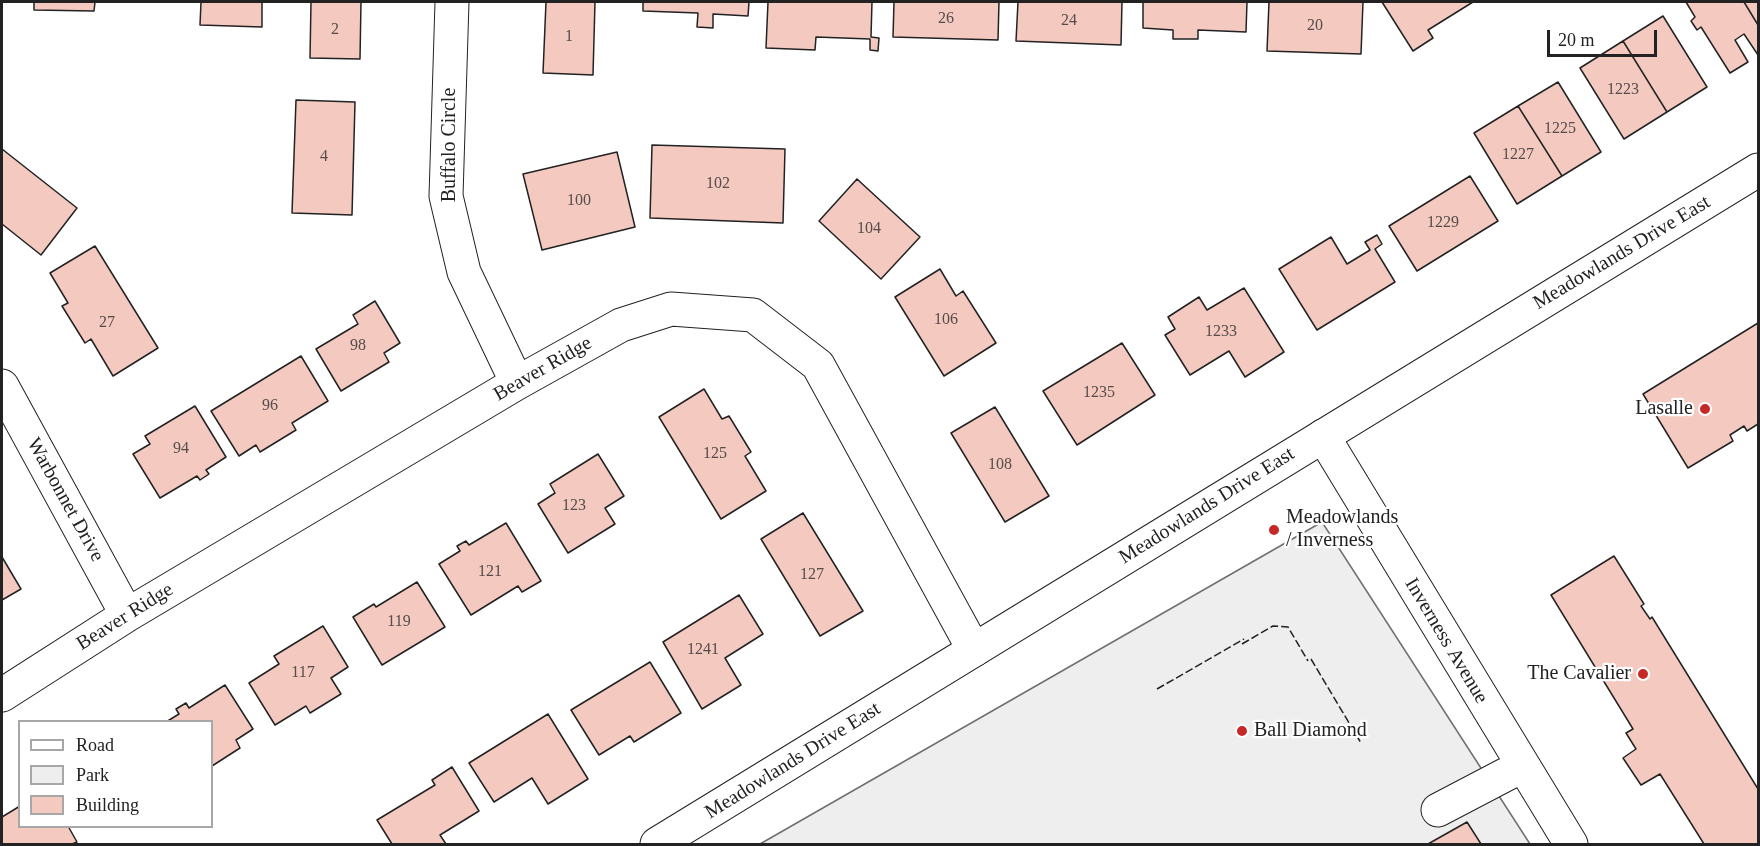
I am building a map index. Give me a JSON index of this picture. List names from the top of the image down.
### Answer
{
  "streets": {
    "street": [
      "Buffalo Circle",
      "Meadowlands Drive East",
      "Beaver Ridge",
      "Warbonnet Drive",
      "Inverness Avenue"
    ]
  },
  "crossings": [
    ["Buffalo Circle", "Beaver Ridge"],
    ["Meadowlands Drive East", "Beaver Ridge"],
    ["Meadowlands Drive East", "Inverness Avenue"],
    ["Beaver Ridge", "Warbonnet Drive"]
  ],
  "places": [
    "Lasalle",
    "Meadowlands / Inverness",
    "The Cavalier",
    "Ball Diamond"
  ],
  "house_numbers": [
    "26",
    "24",
    "20",
    "2",
    "1",
    "1223",
    "1225",
    "1227",
    "4",
    "102",
    "100",
    "1229",
    "104",
    "106",
    "27",
    "1233",
    "98",
    "1235",
    "96",
    "94",
    "125",
    "108",
    "123",
    "121",
    "127",
    "119",
    "1241",
    "117"
  ],
  "legend": ["Road", "Park", "Building"],
  "scale_bar": "20 m"
}
